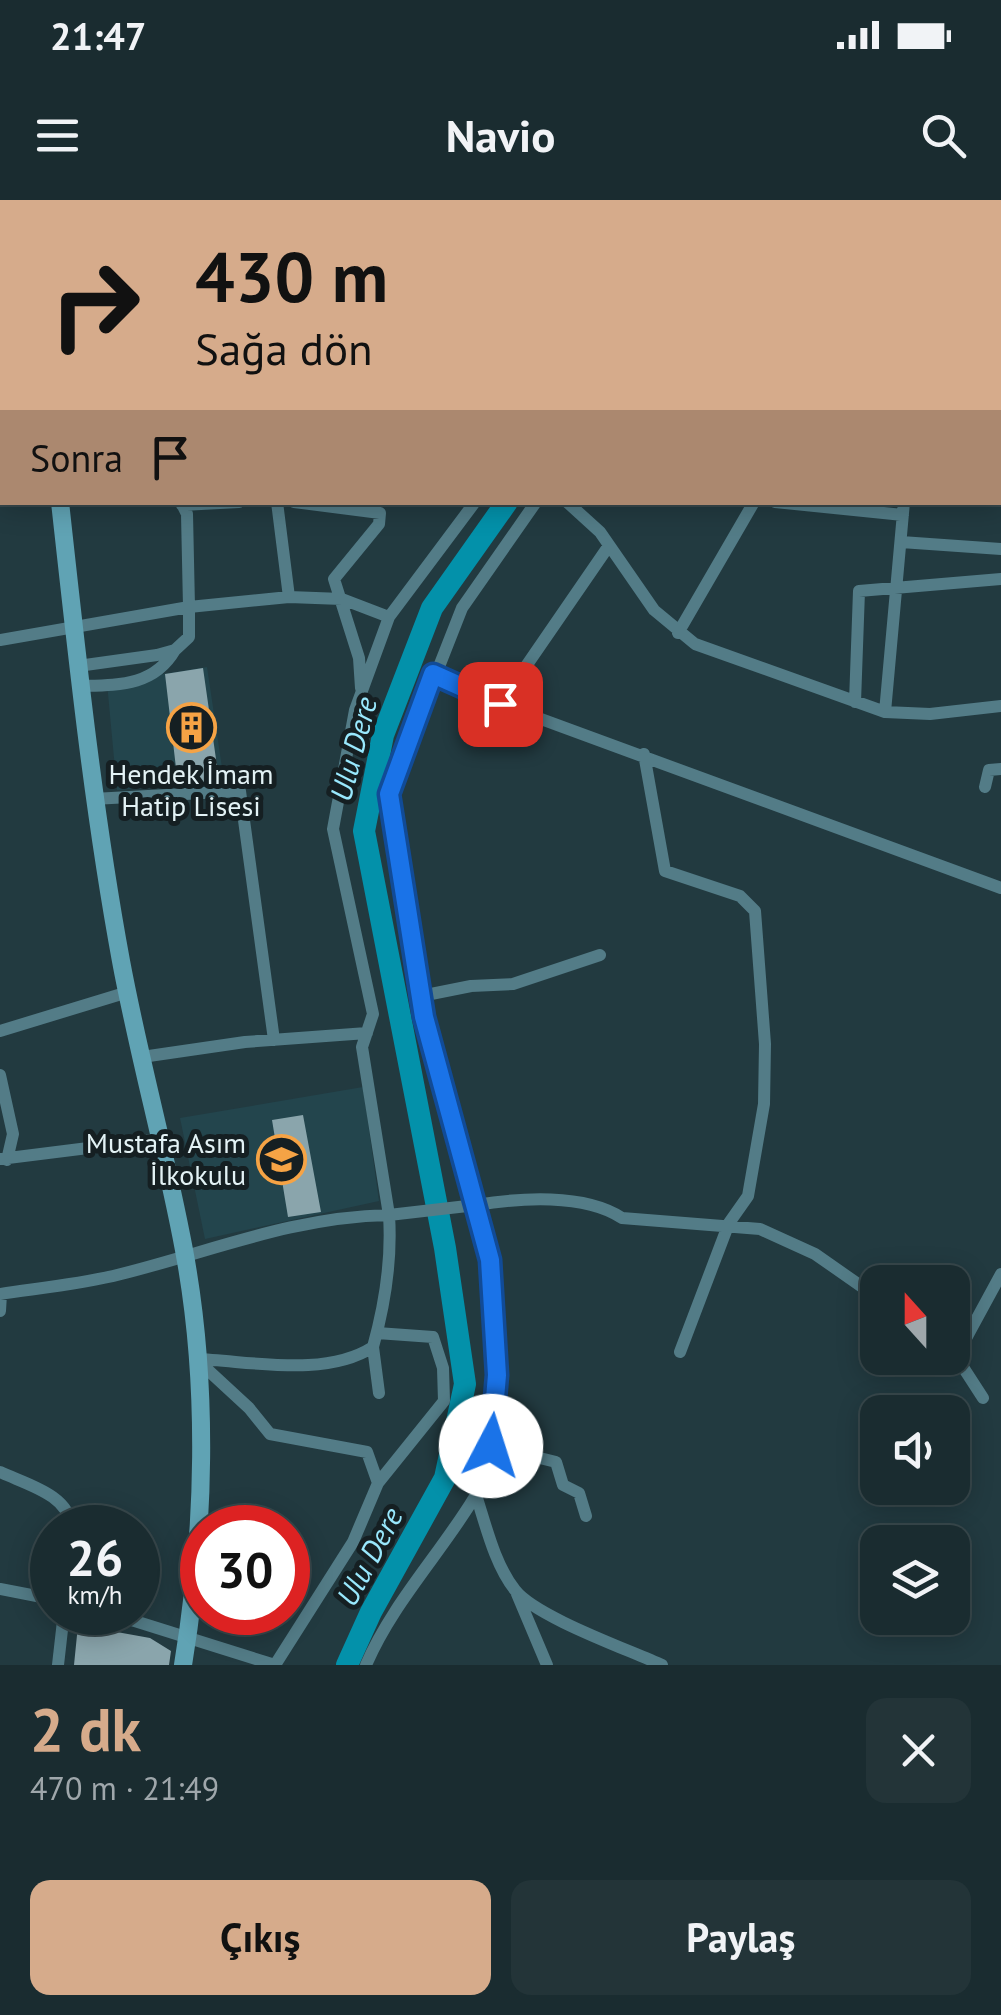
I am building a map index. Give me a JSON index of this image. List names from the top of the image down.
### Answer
{
  "water": ["Ulu Dere"],
  "places": {
    "building": ["Hendek İmam Hatip Lisesi"],
    "school or university": ["Mustafa Asım İlkokulu"]
  },
  "north": "top",
  "page": {
    "status": "21:47",
    "header": "Navio",
    "turn": ["430 m", "Sağa dön"],
    "then": "Sonra",
    "speed": "26 km/h",
    "limit": "30",
    "heading": ["2 dk", "470 m · 21:49"],
    "buttons": ["Çıkış", "Paylaş"]
  }
}
